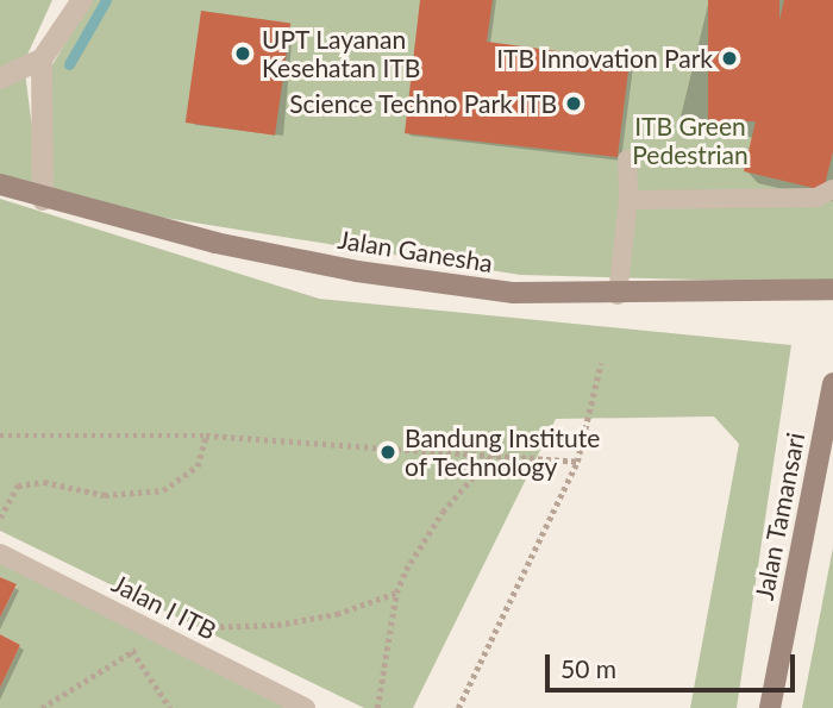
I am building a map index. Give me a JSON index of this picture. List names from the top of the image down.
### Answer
{
  "streets": {
    "street": ["Jalan Ganesha", "Jalan Tamansari"],
    "lane": ["Jalan I ITB"]
  },
  "parks": ["ITB Green Pedestrian"],
  "places": [
    "UPT Layanan Kesehatan ITB",
    "ITB Innovation Park",
    "Science Techno Park ITB",
    "Bandung Institute of Technology"
  ],
  "scale_bar": "50 m"
}
